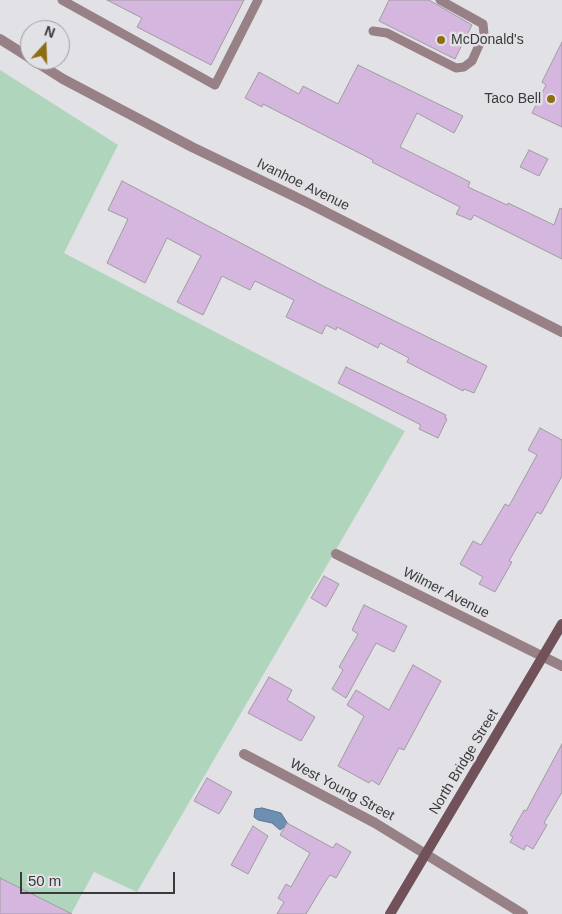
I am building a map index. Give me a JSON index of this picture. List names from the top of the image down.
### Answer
{
  "streets": {
    "street": [
      "Ivanhoe Avenue",
      "Wilmer Avenue",
      "North Bridge Street",
      "West Young Street"
    ]
  },
  "crossings": [
    ["Wilmer Avenue", "North Bridge Street"],
    ["North Bridge Street", "West Young Street"]
  ],
  "places": ["McDonald's", "Taco Bell"],
  "scale_bar": "50 m",
  "north": "top"
}
